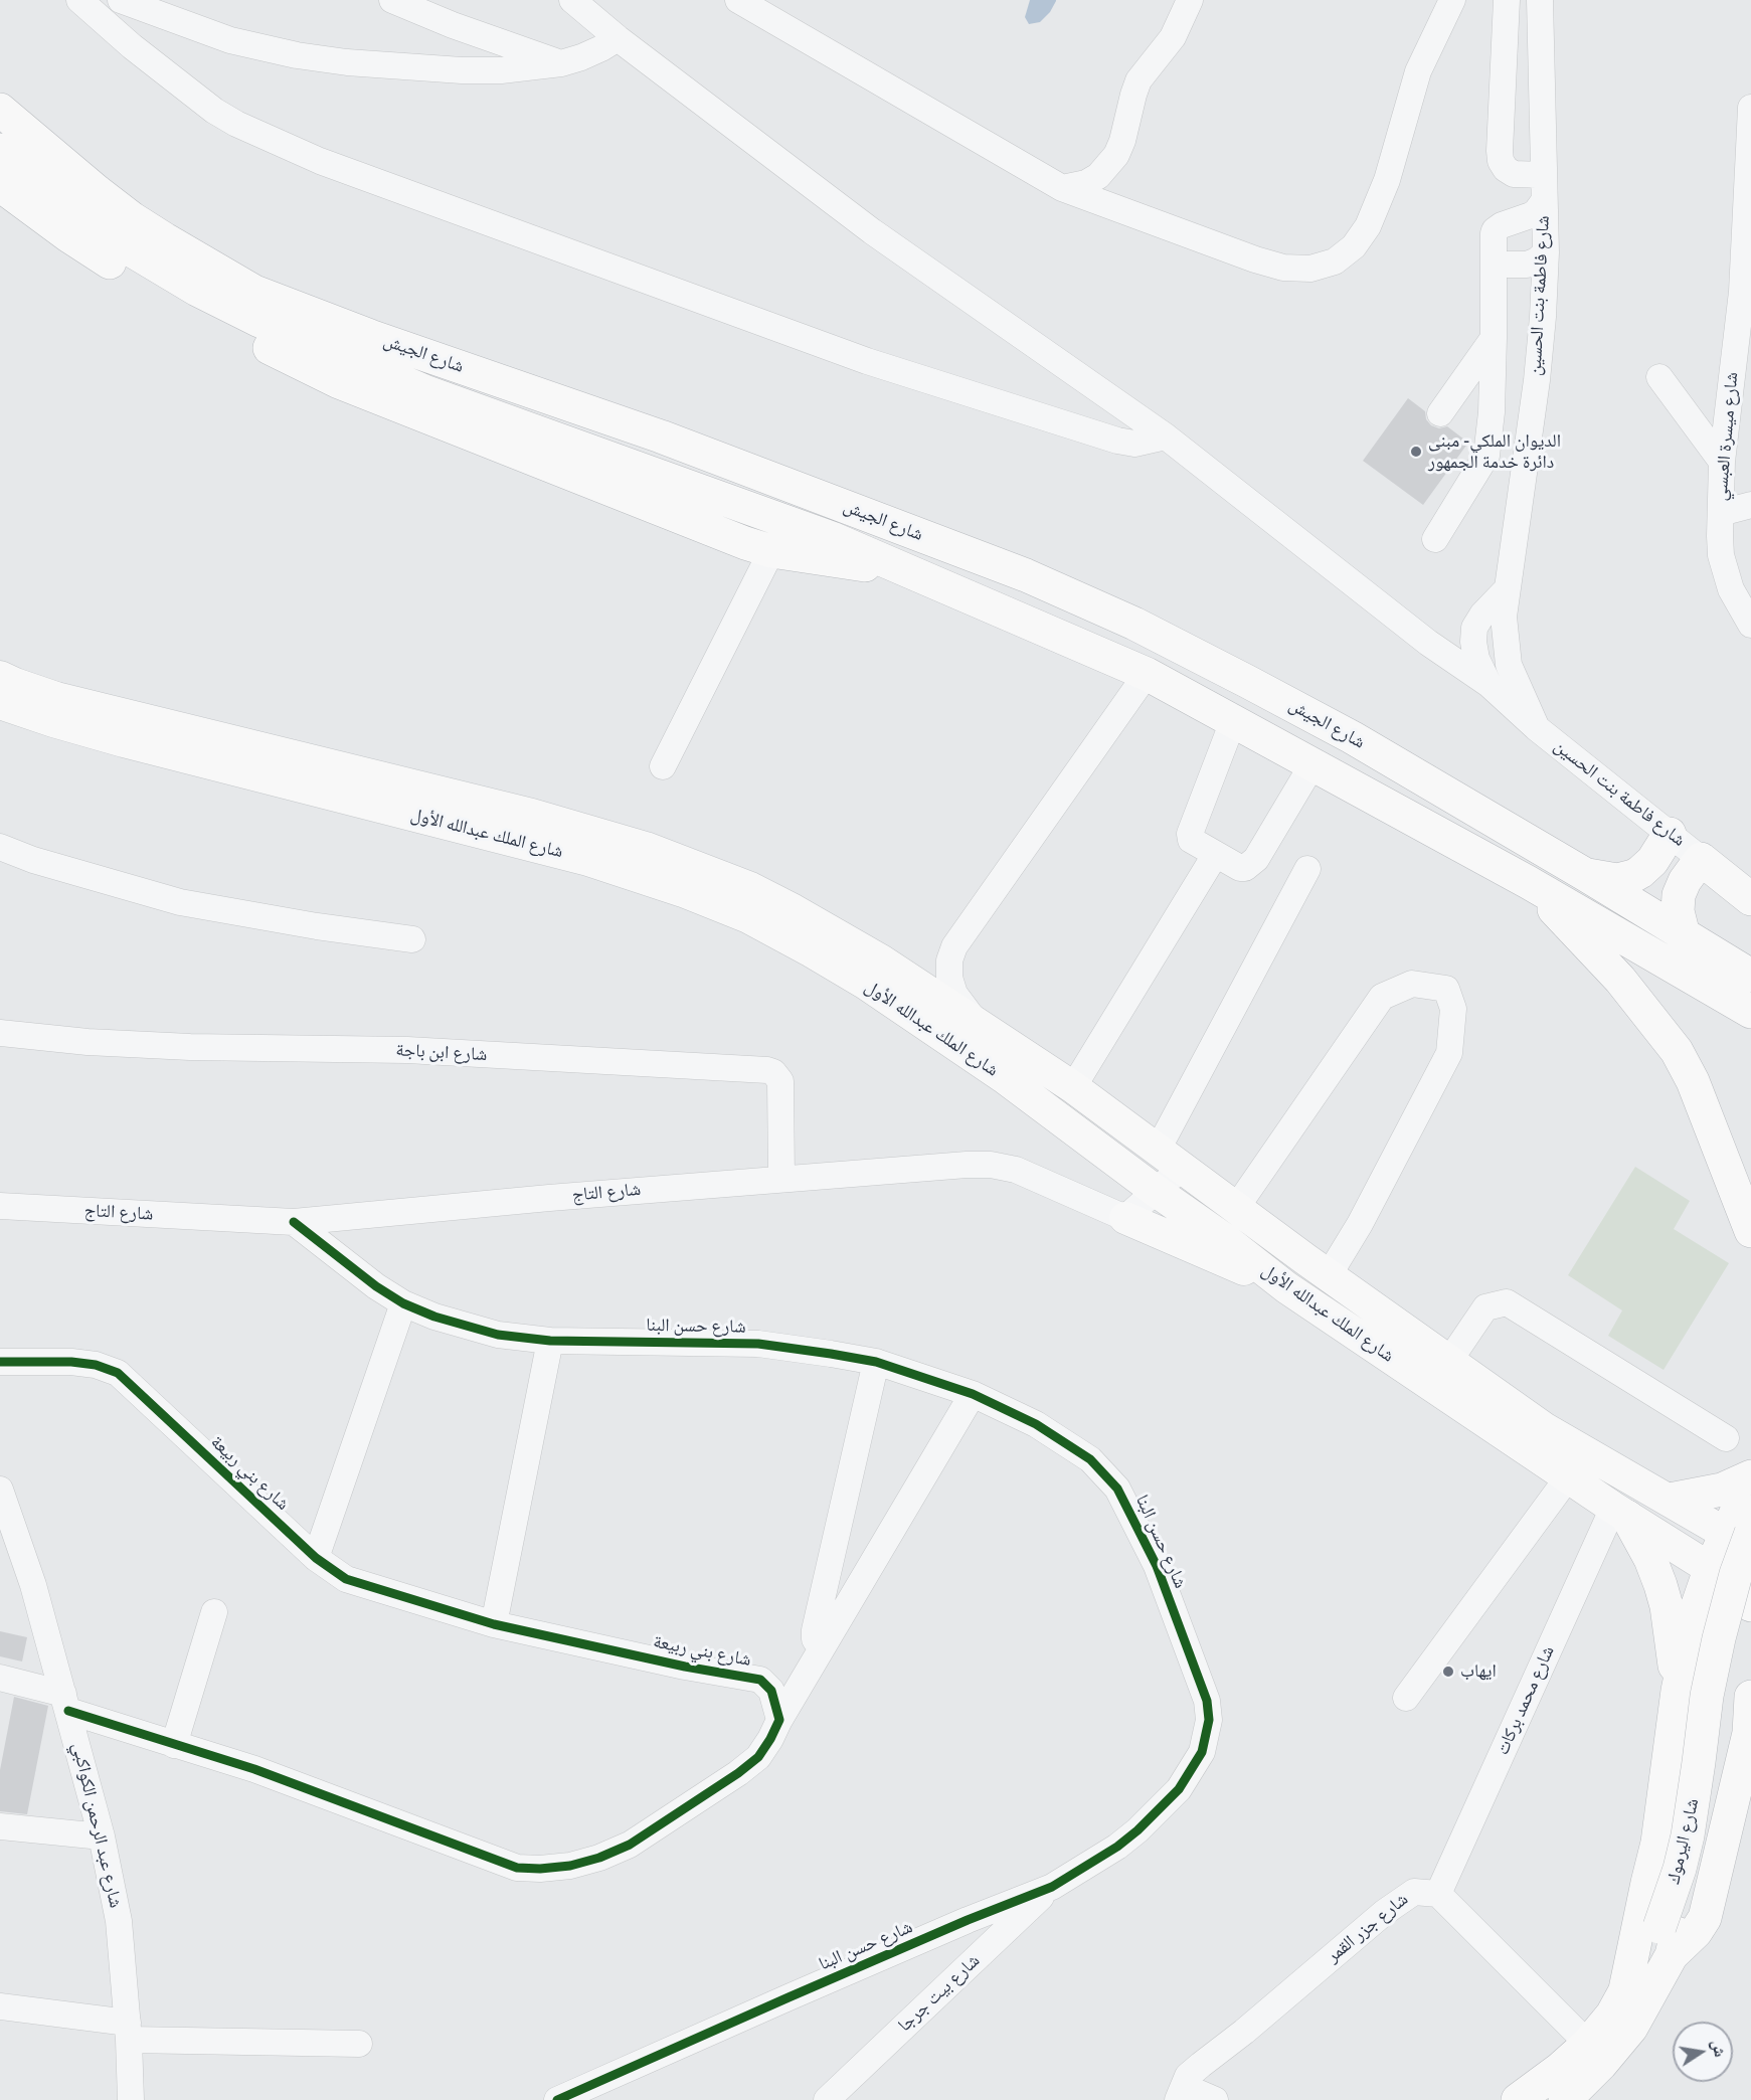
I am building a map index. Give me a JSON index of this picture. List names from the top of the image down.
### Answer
{
  "streets": {
    "highway": ["شارع الجيش", "شارع اليرموك"],
    "main road": ["شارع الملك عبدالله الأول"],
    "street": [
      "شارع فاطمة بنت الحسين",
      "شارع ميسرة العبسي",
      "شارع ابن باجة",
      "شارع التاج",
      "شارع حسن البنا",
      "شارع بني ربيعة",
      "شارع محمد بركات",
      "شارع عبد الرحمن الكواكبي",
      "شارع جزر القمر",
      "شارع بيت جرجا"
    ]
  },
  "crossings": [
    ["شارع الملك عبدالله الأول", "شارع محمد بركات"],
    ["شارع الملك عبدالله الأول", "شارع اليرموك"],
    ["شارع ابن باجة", "شارع التاج"],
    ["شارع التاج", "شارع حسن البنا"],
    ["شارع حسن البنا", "شارع بيت جرجا"],
    ["شارع محمد بركات", "شارع جزر القمر"]
  ],
  "places": ["الديوان الملكي- مبنى دائرة خدمة الجمهور", "ايهاب"],
  "north": "right"
}
